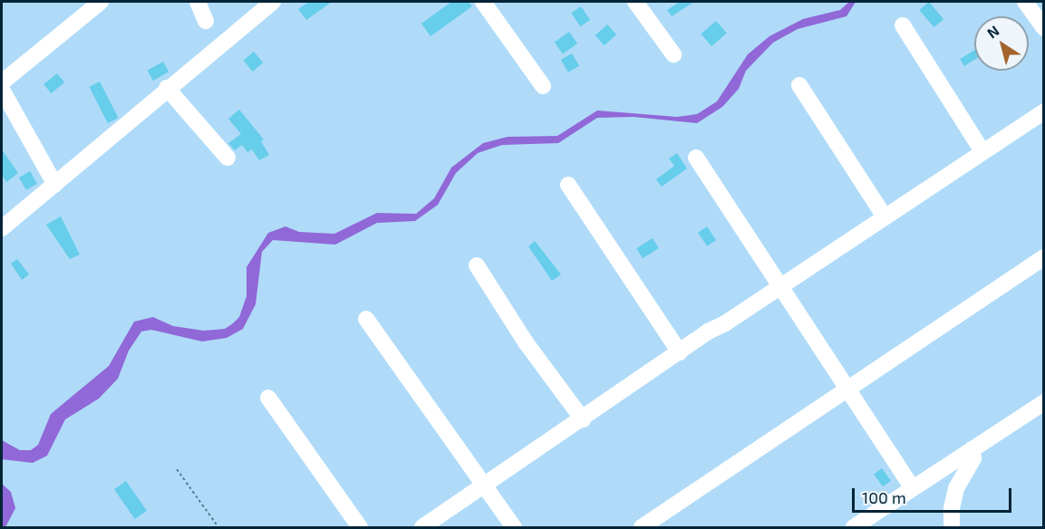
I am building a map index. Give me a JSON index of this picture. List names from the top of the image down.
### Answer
{
  "scale_bar": "100 m",
  "north": "top left"
}
